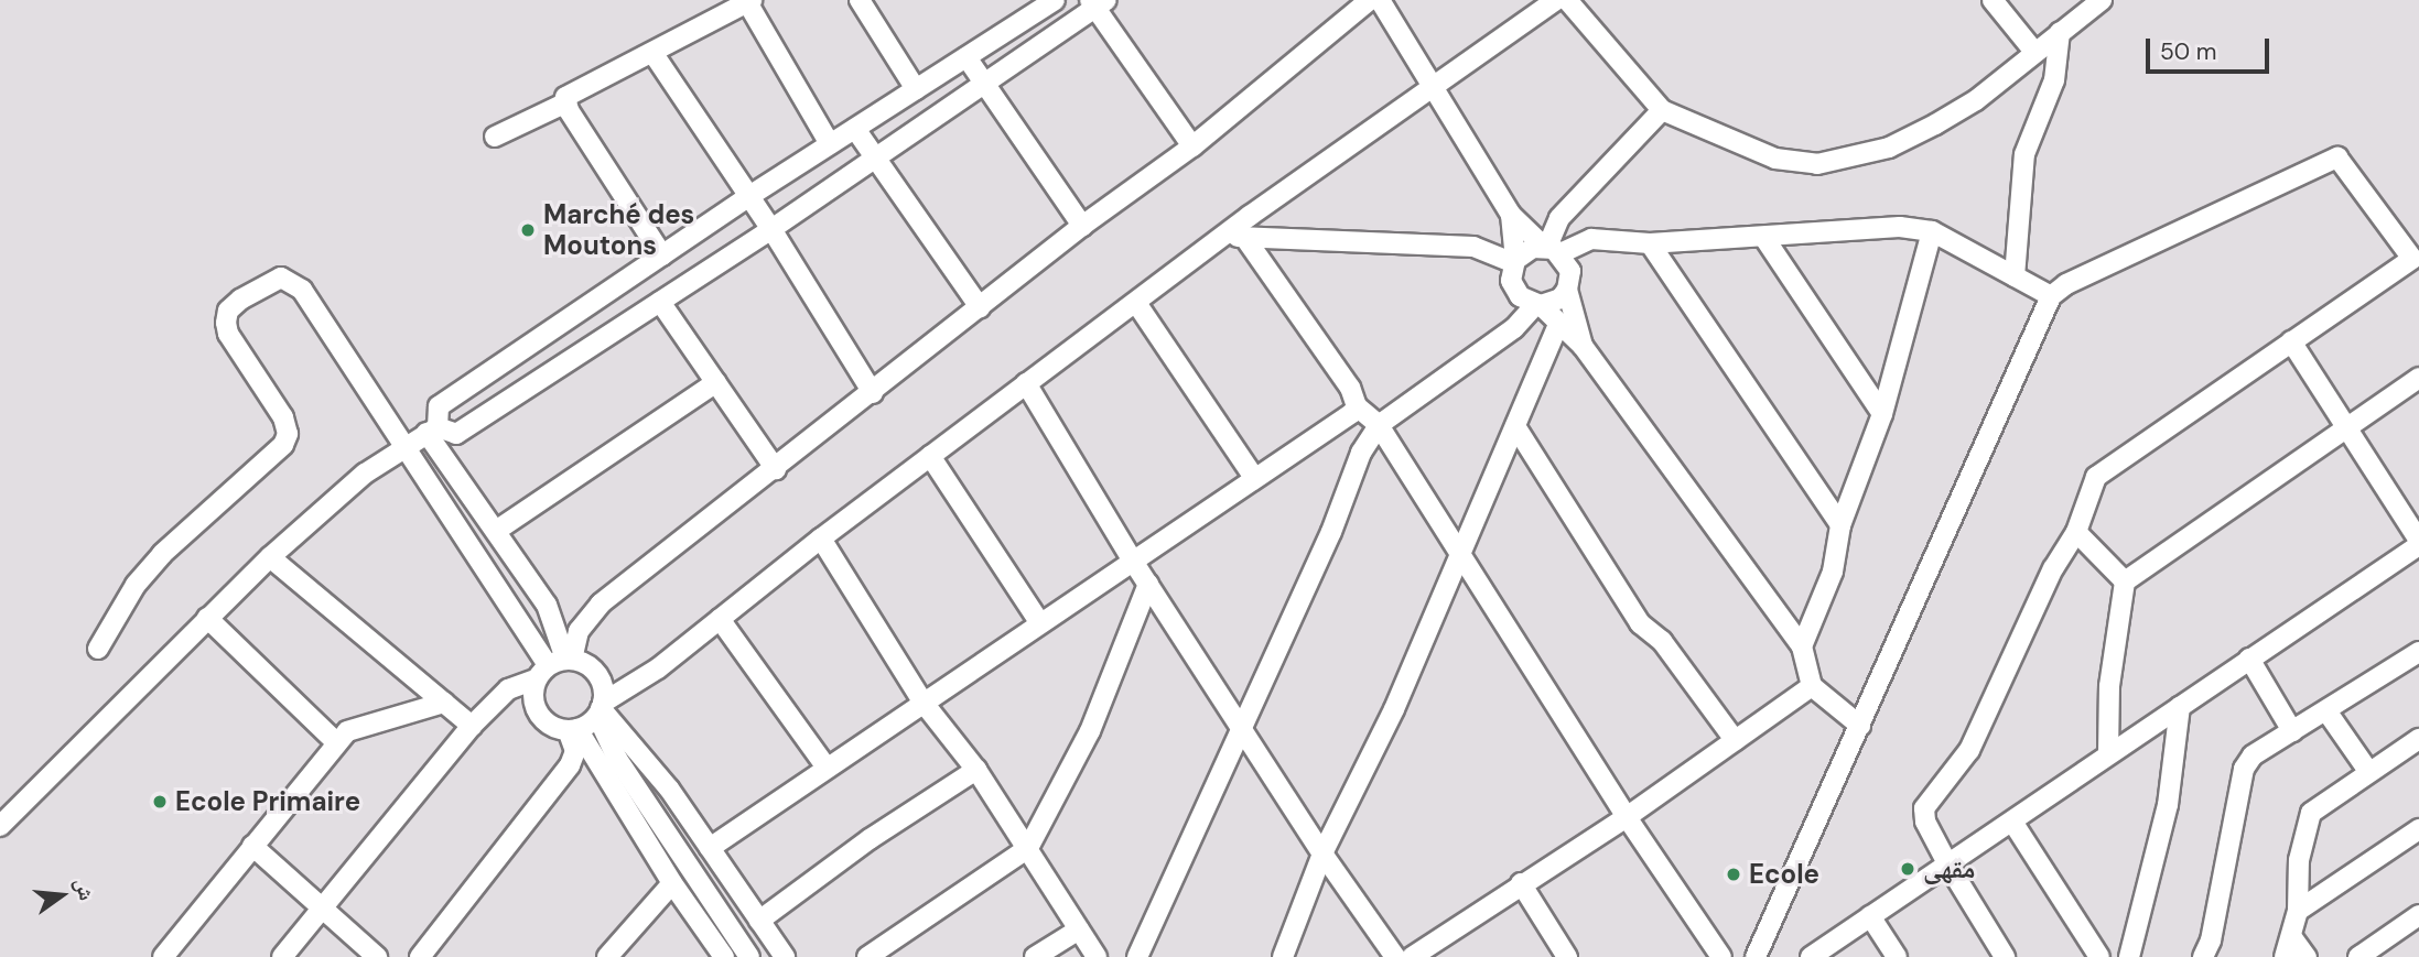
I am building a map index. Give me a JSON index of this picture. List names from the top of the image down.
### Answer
{
  "places": [
    "Marché des Moutons",
    "Ecole Primaire",
    "مقهى",
    "Ecole"
  ],
  "scale_bar": "50 m",
  "north": "right"
}
